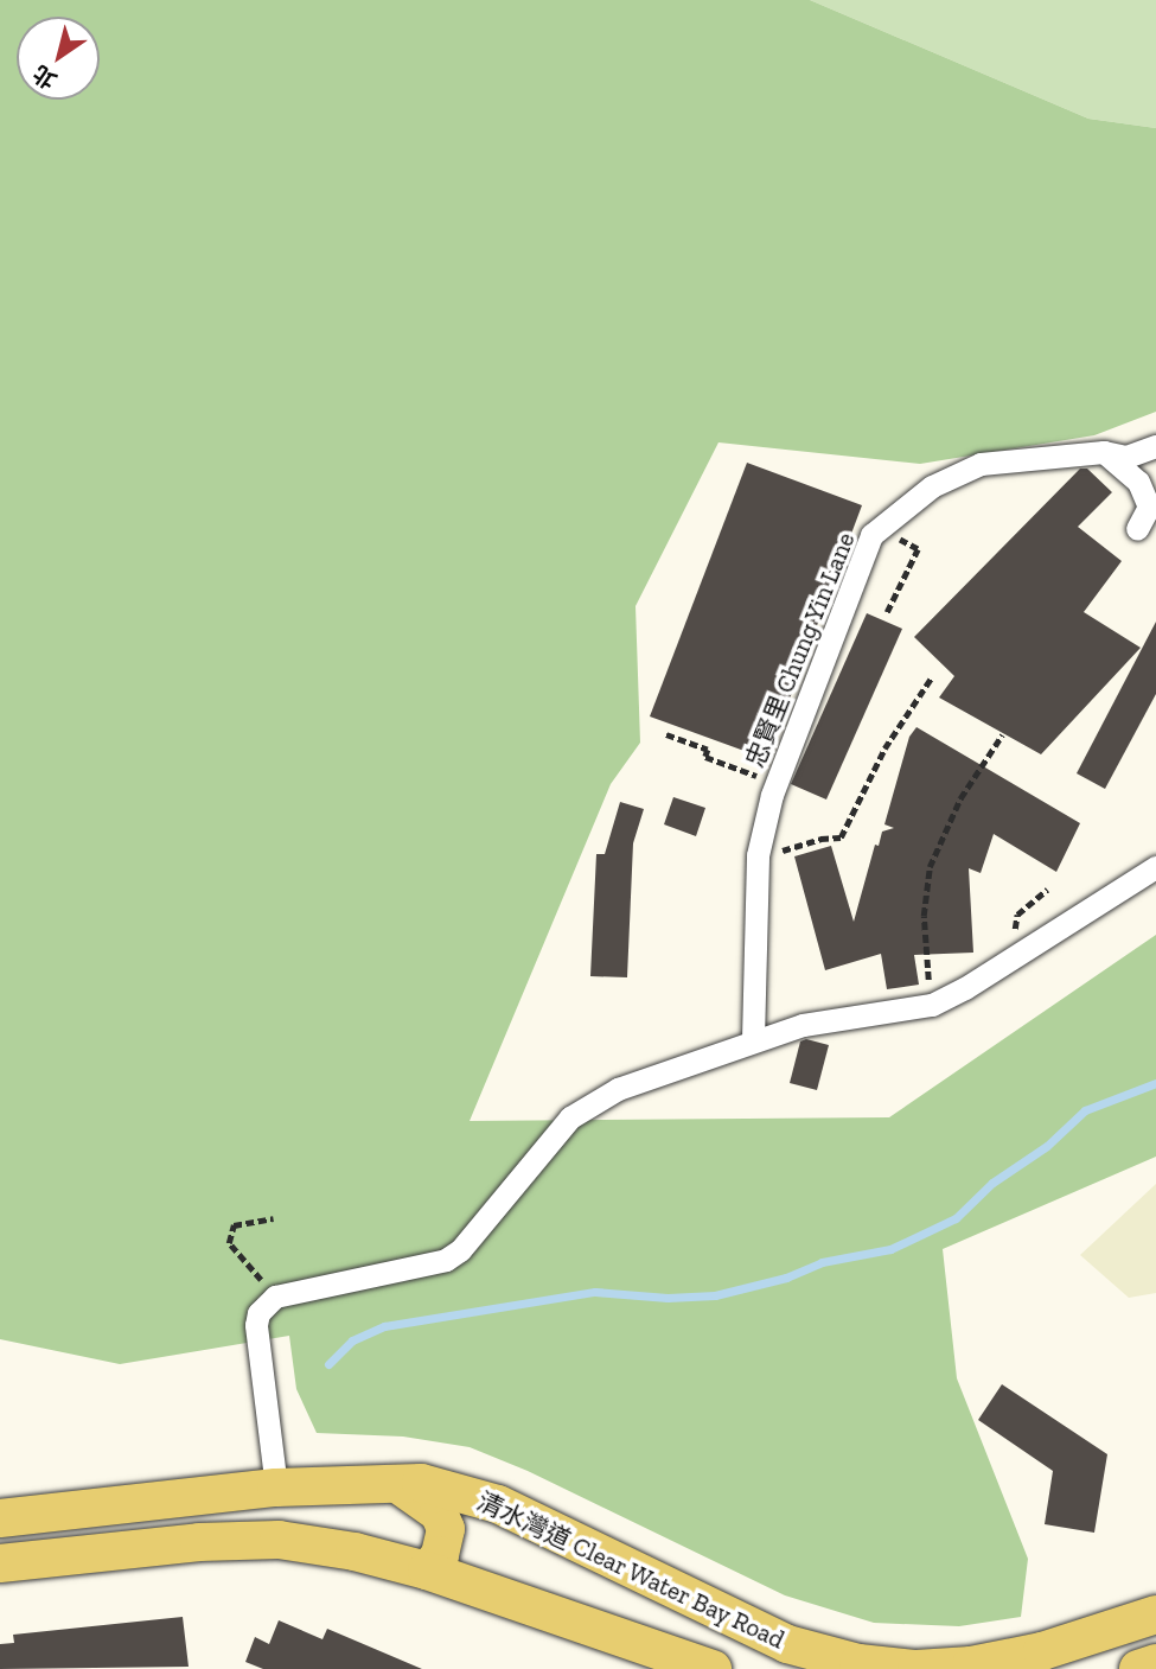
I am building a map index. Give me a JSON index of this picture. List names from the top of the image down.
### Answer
{
  "streets": {
    "main road": ["清水灣道 Clear Water Bay Road"],
    "street": ["忠賢里 Chung Yin Lane"]
  },
  "north": "bottom left"
}
